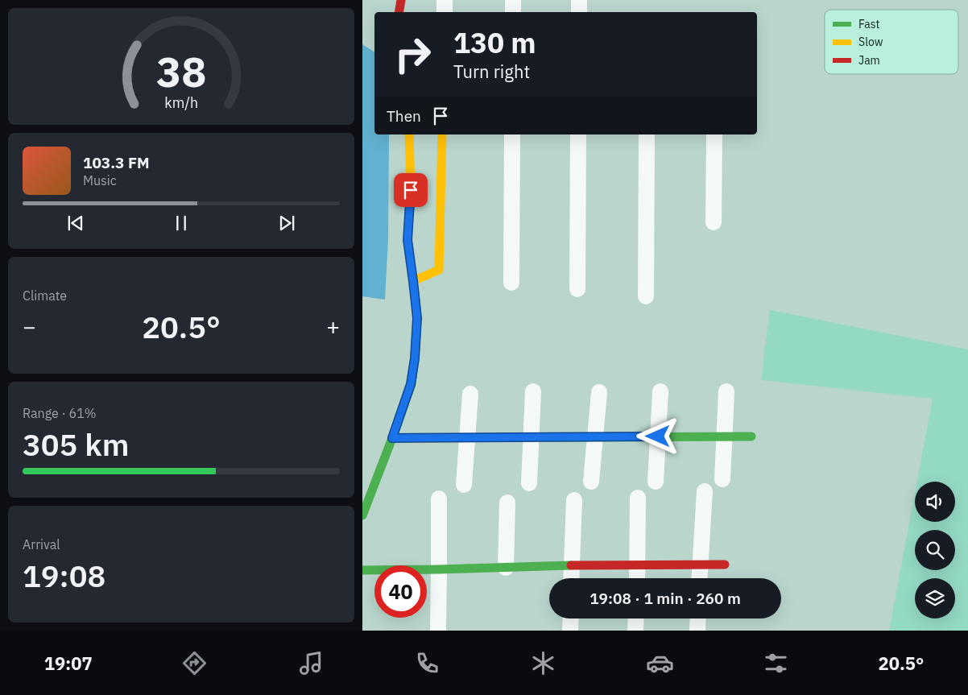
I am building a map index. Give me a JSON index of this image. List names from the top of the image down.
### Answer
{
  "legend": ["Fast", "Slow", "Jam"],
  "page": {
    "turn": ["130 m", "Turn right"],
    "then": "Then",
    "song": ["103.3 FM", "Music"],
    "tile": [
      "Climate",
      ["Range · 61%", "305 km"],
      ["Arrival", "19:08"]
    ],
    "heat": ["−", "20.5°", "+"],
    "limit": "40",
    "trip": "19:08 · 1 min · 260 m",
    "tabs": ["19:07", "20.5°"],
    "gauge": ["38", "km/h"]
  }
}
